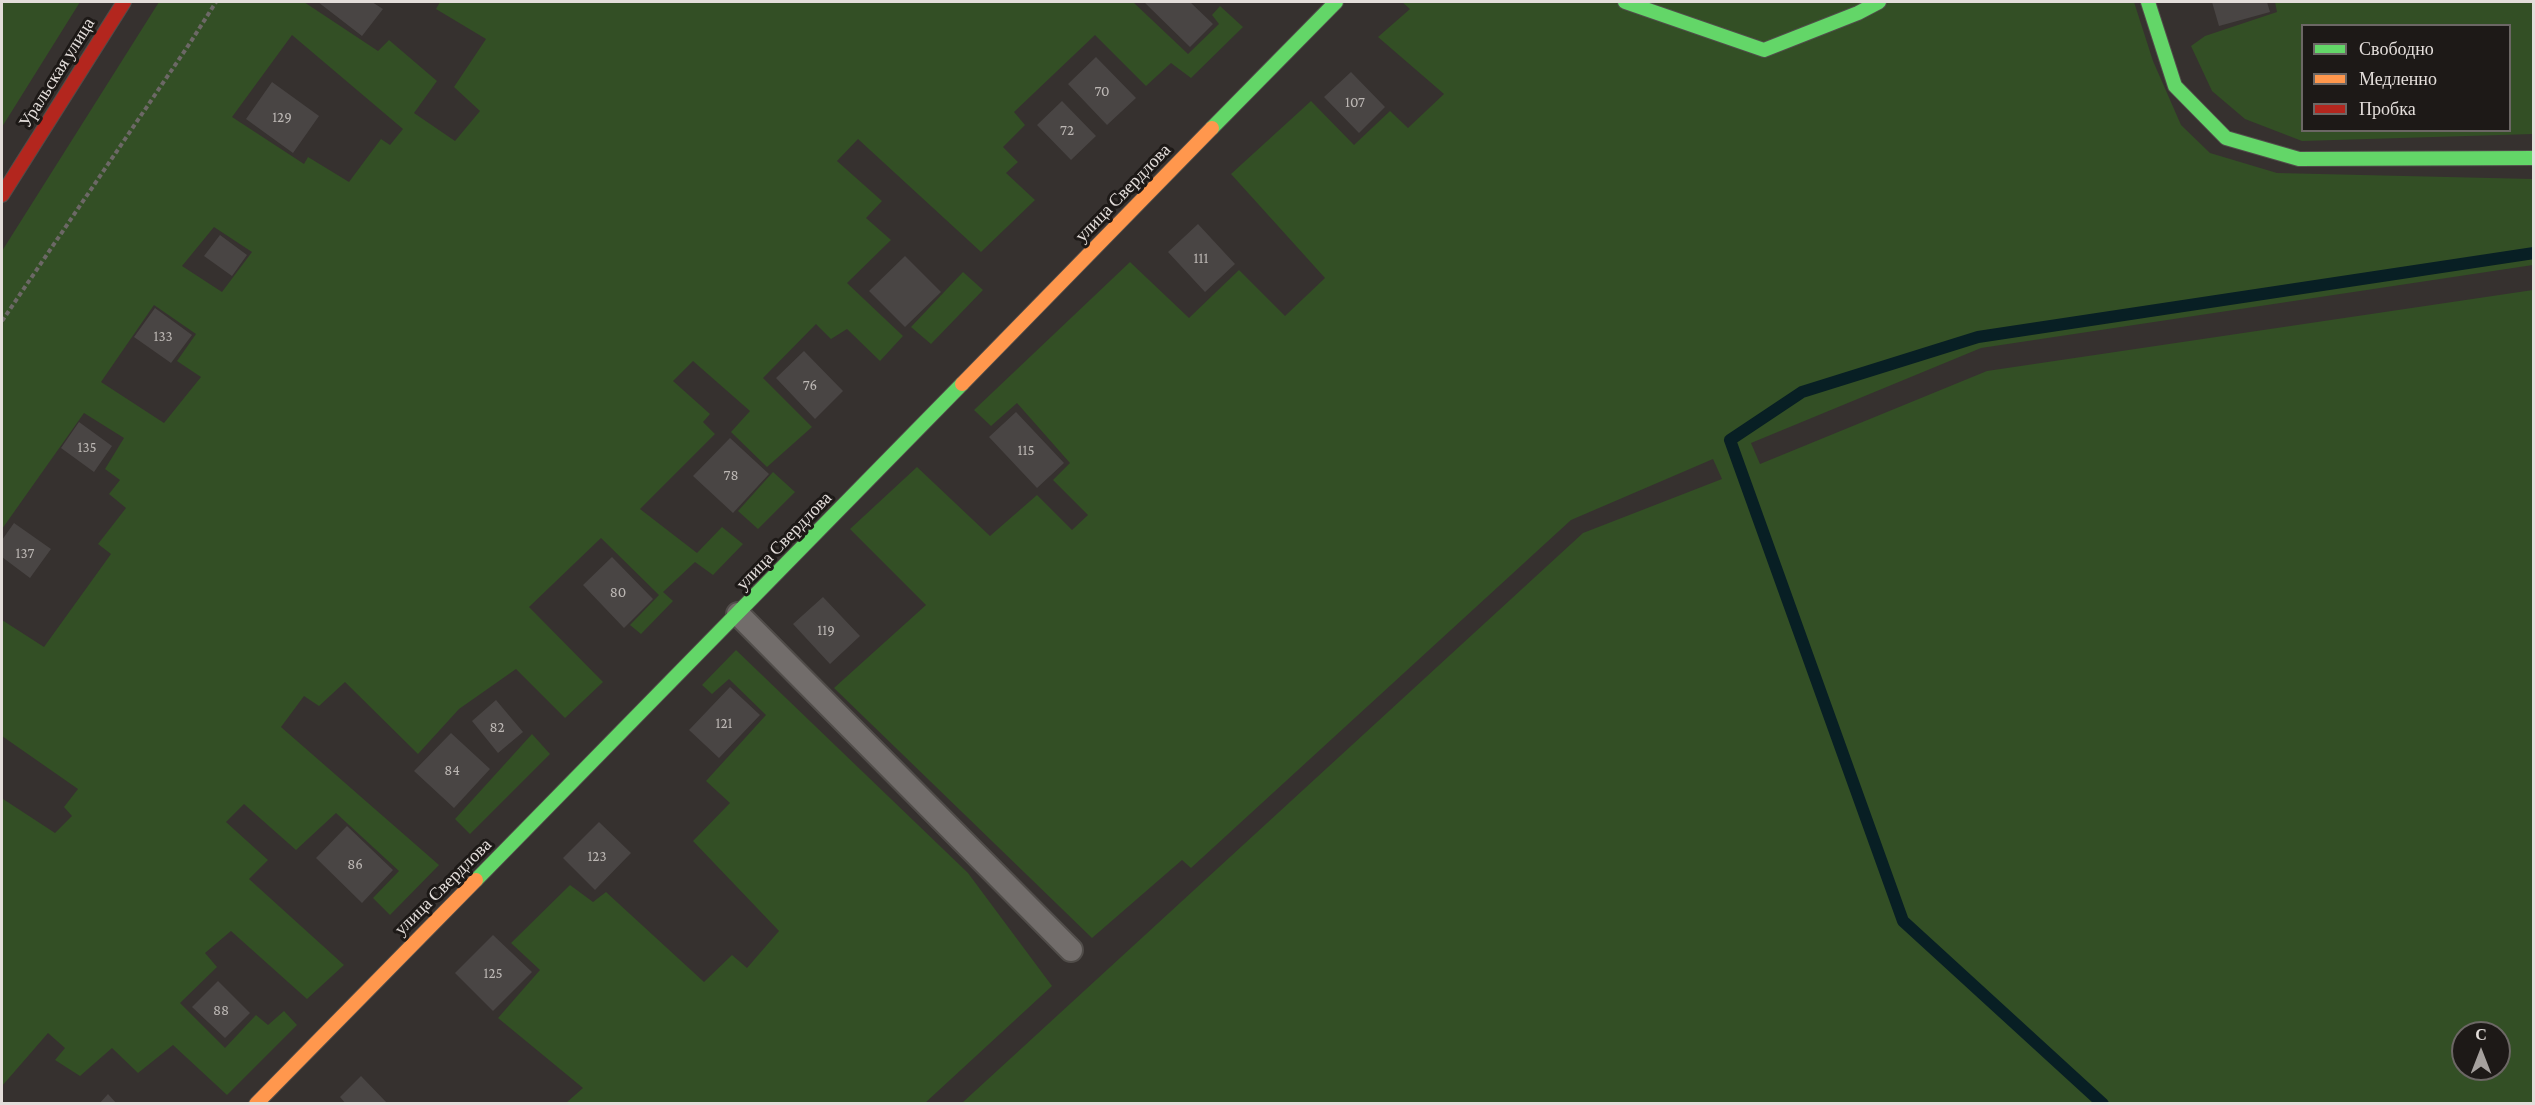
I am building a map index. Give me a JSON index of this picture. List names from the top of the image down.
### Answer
{
  "streets": {
    "street": ["Уральская улица", "улица Свердлова"]
  },
  "house_numbers": [
    "70",
    "107",
    "129",
    "72",
    "111",
    "133",
    "76",
    "135",
    "115",
    "78",
    "137",
    "80",
    "119",
    "121",
    "82",
    "84",
    "123",
    "86",
    "125",
    "88"
  ],
  "legend": ["Свободно", "Медленно", "Пробка"],
  "north": "top"
}
